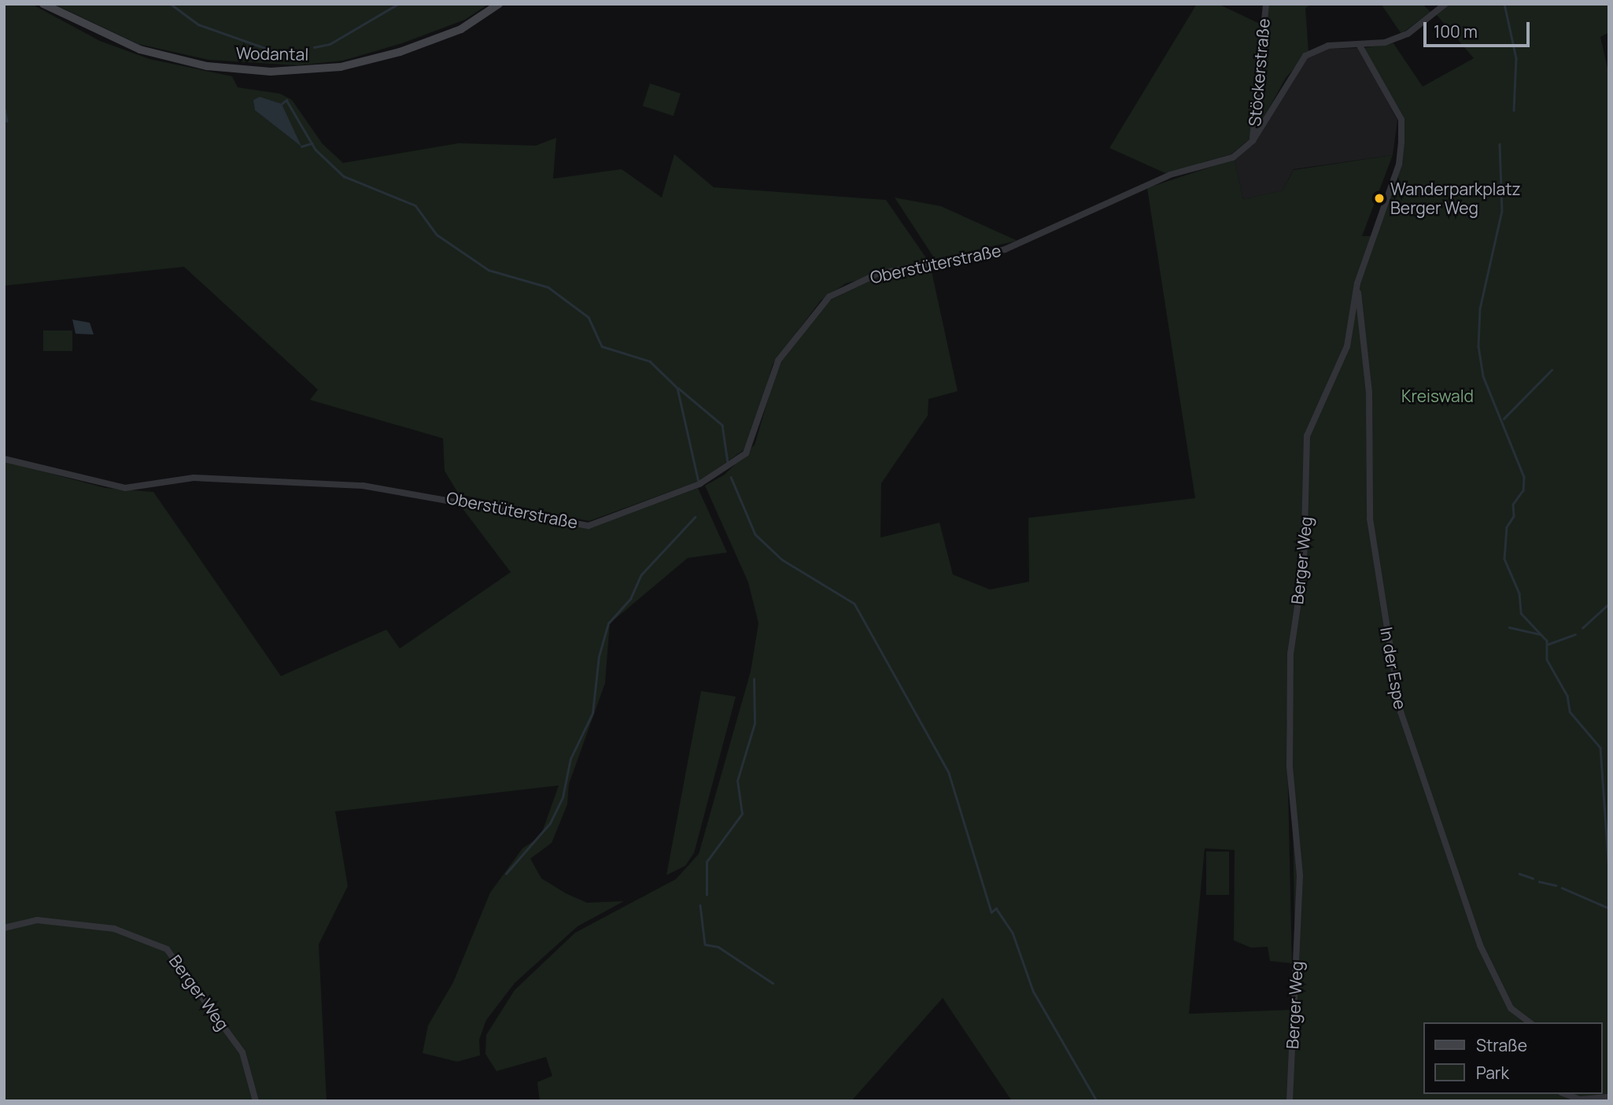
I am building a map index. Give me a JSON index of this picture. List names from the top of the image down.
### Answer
{
  "streets": {
    "main road": ["Wodantal"],
    "street": [
      "Stöckerstraße",
      "Oberstüterstraße",
      "Berger Weg",
      "In der Espe"
    ]
  },
  "crossings": [
    ["Stöckerstraße", "Oberstüterstraße"],
    ["Oberstüterstraße", "Berger Weg"],
    ["Berger Weg", "In der Espe"]
  ],
  "parks": ["Kreiswald"],
  "places": ["Wanderparkplatz Berger Weg"],
  "legend": ["Straße", "Park"],
  "scale_bar": "100 m"
}
